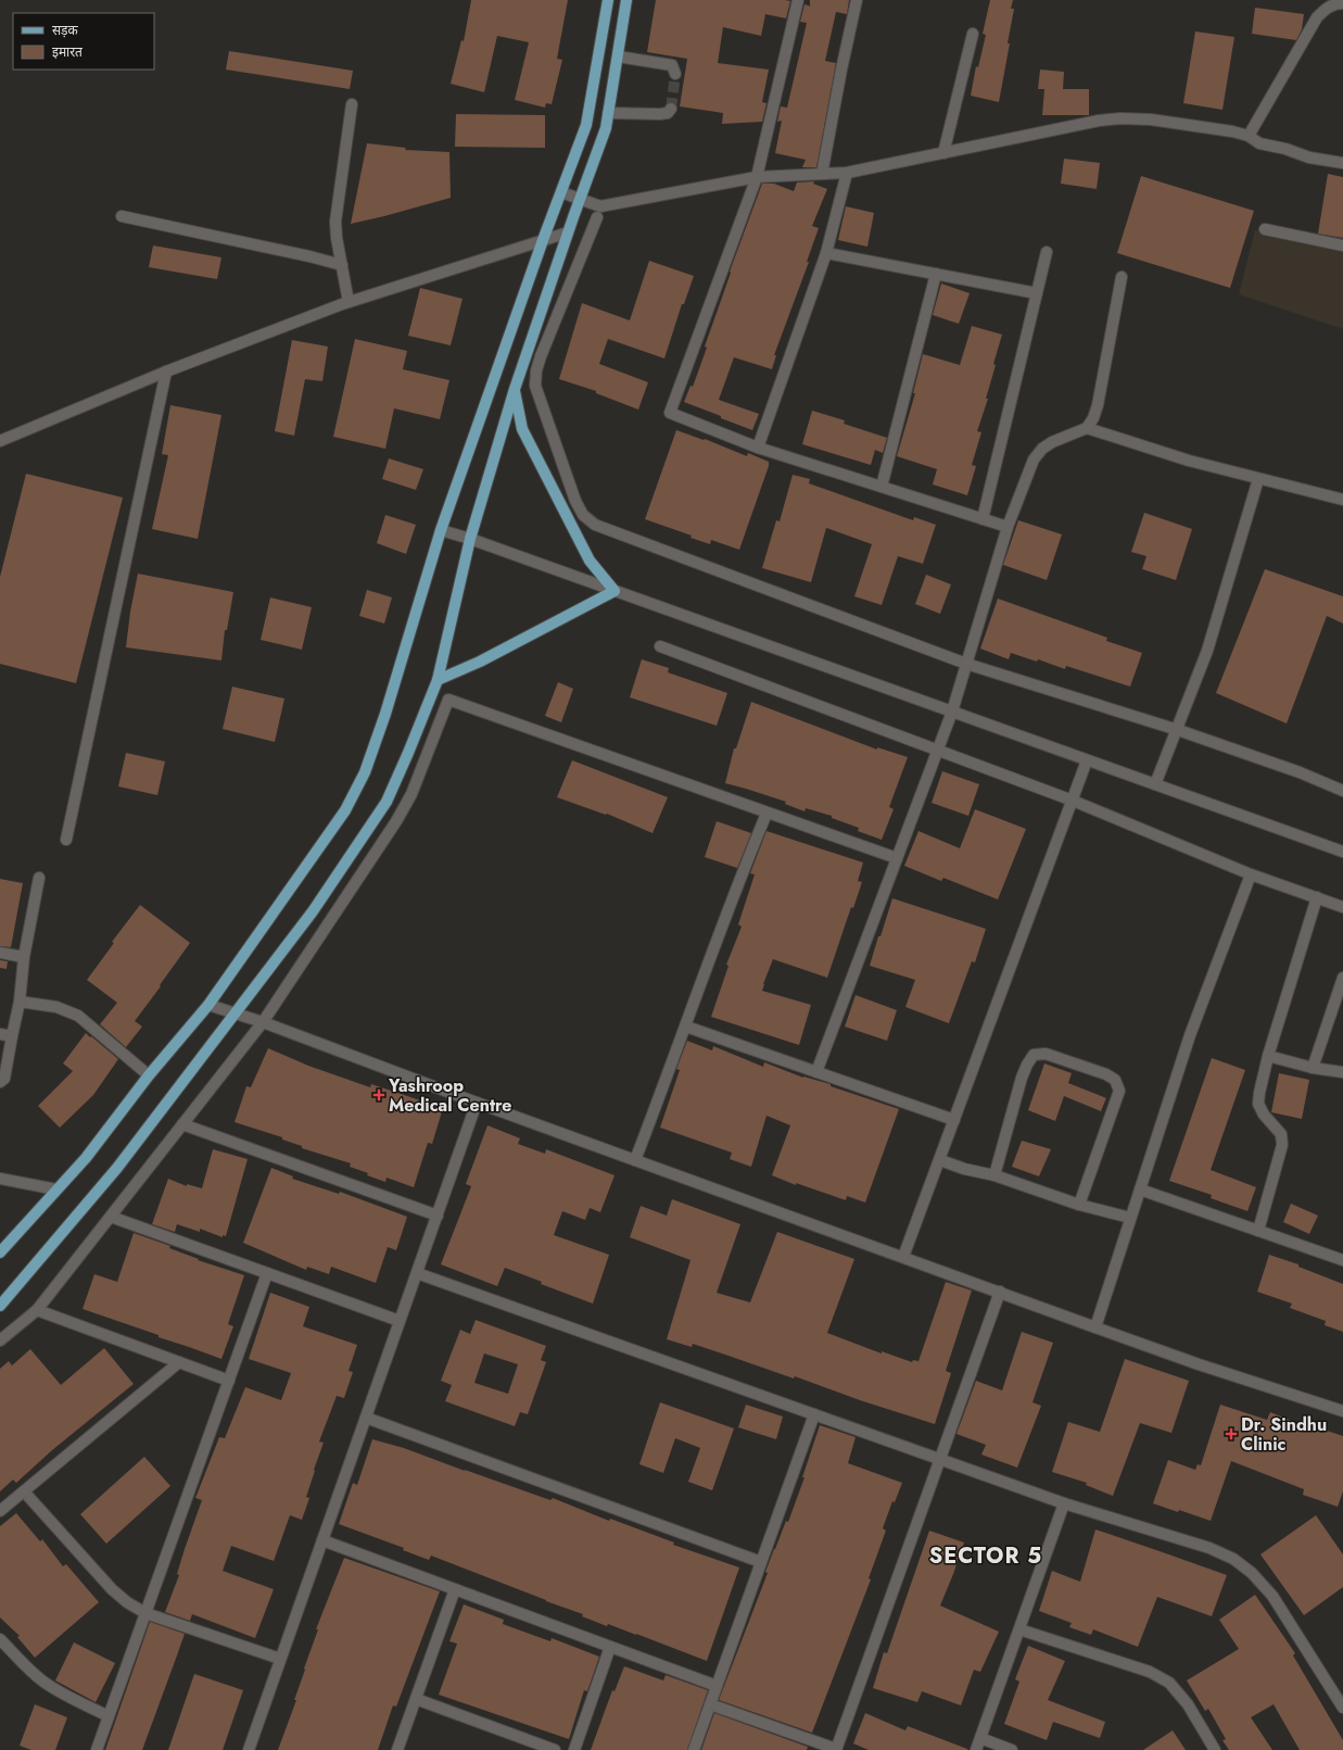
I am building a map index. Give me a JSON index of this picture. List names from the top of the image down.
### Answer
{
  "districts": ["SECTOR 5"],
  "places": {
    "health": ["Yashroop Medical Centre", "Dr. Sindhu Clinic"]
  },
  "legend": ["सड़क", "इमारत"]
}
